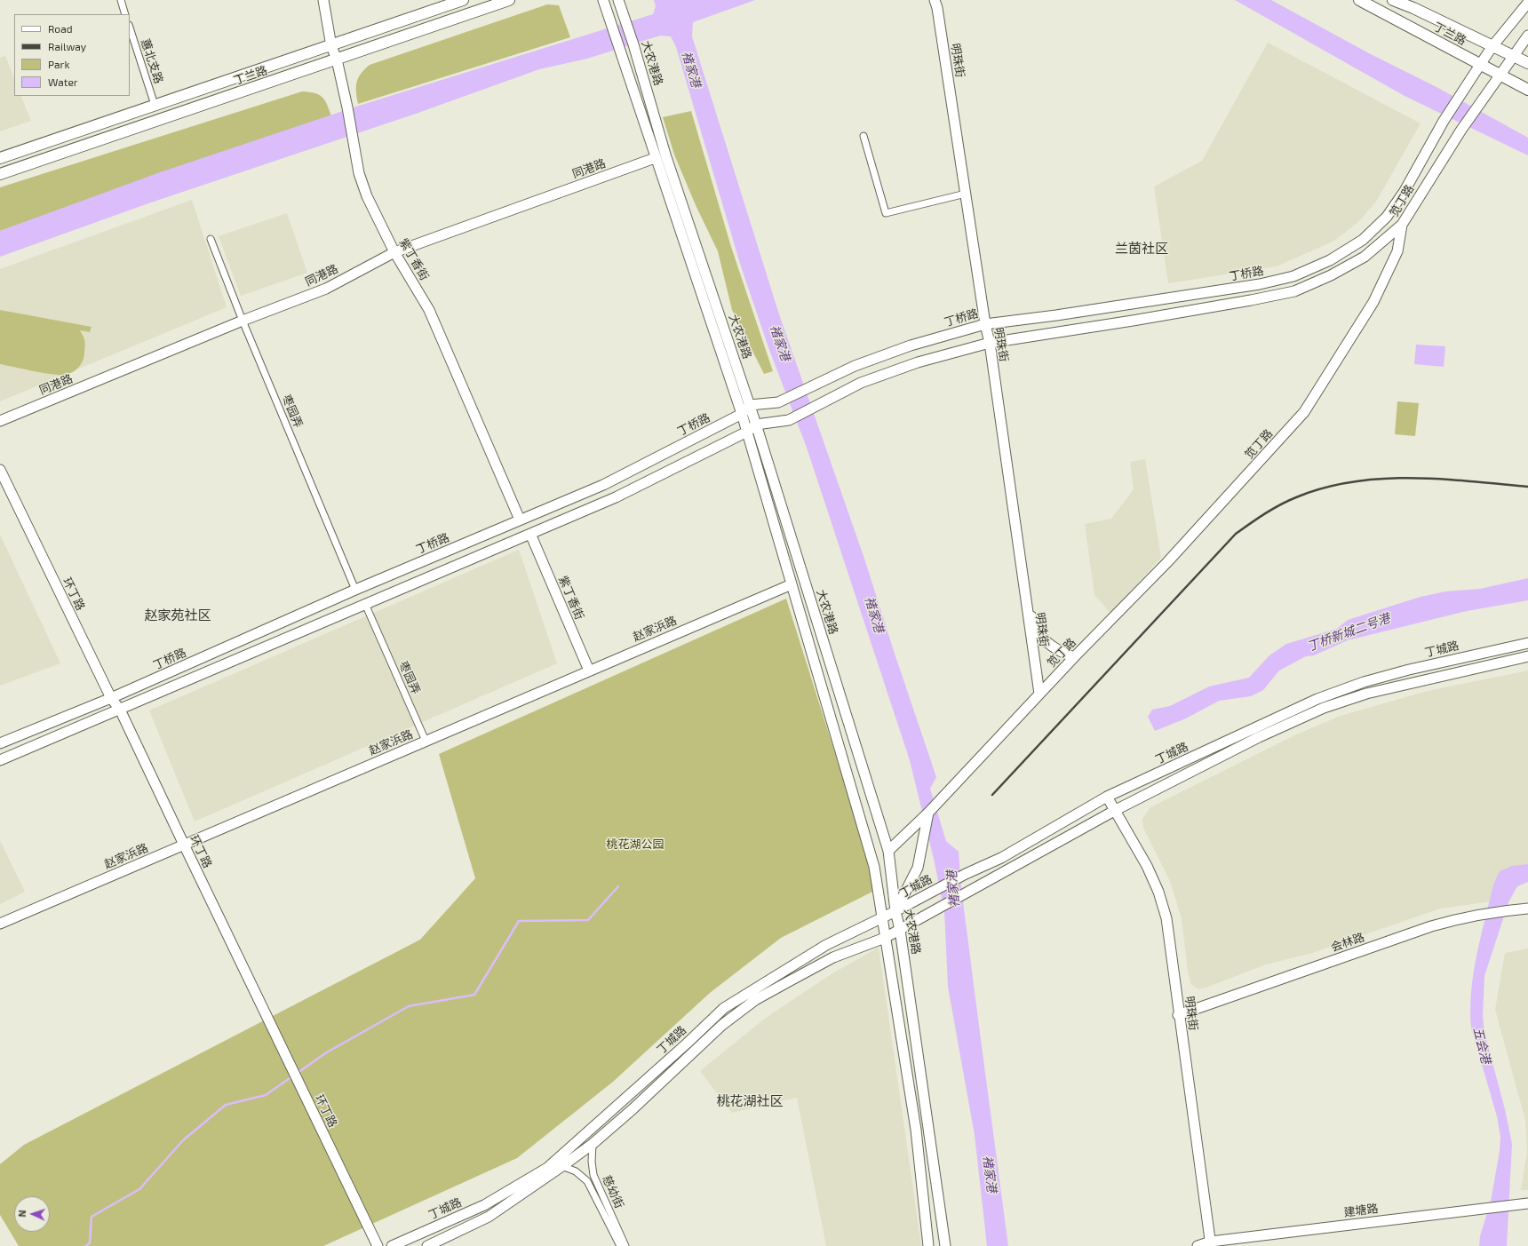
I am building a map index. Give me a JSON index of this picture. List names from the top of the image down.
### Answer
{
  "streets": {
    "main road": [
      "丁兰路",
      "明珠街",
      "大农港路",
      "同港路",
      "笕丁路",
      "紫丁香街",
      "丁桥路",
      "环丁路",
      "赵家浜路",
      "丁城路",
      "会林路",
      "建塘路"
    ],
    "street": ["蕙北支路", "枣园弄", "慈幼街"]
  },
  "crossings": [
    ["丁兰路", "蕙北支路"],
    ["丁兰路", "笕丁路"],
    ["丁兰路", "紫丁香街"],
    ["明珠街", "笕丁路"],
    ["明珠街", "丁桥路"],
    ["明珠街", "丁城路"],
    ["明珠街", "会林路"],
    ["明珠街", "建塘路"],
    ["大农港路", "同港路"],
    ["大农港路", "笕丁路"],
    ["大农港路", "丁桥路"],
    ["大农港路", "赵家浜路"],
    ["大农港路", "丁城路"],
    ["同港路", "紫丁香街"],
    ["同港路", "枣园弄"],
    ["笕丁路", "丁桥路"],
    ["紫丁香街", "丁桥路"],
    ["紫丁香街", "赵家浜路"],
    ["丁桥路", "枣园弄"],
    ["丁桥路", "环丁路"],
    ["枣园弄", "赵家浜路"],
    ["环丁路", "赵家浜路"],
    ["丁城路", "慈幼街"]
  ],
  "districts": ["兰茵社区", "赵家苑社区", "桃花湖社区"],
  "water": ["褚家港", "丁桥新城二号港", "五会港"],
  "parks": ["桃花湖公园"],
  "legend": [
    "Road",
    "Railway",
    "Park",
    "Water"
  ],
  "north": "left"
}
